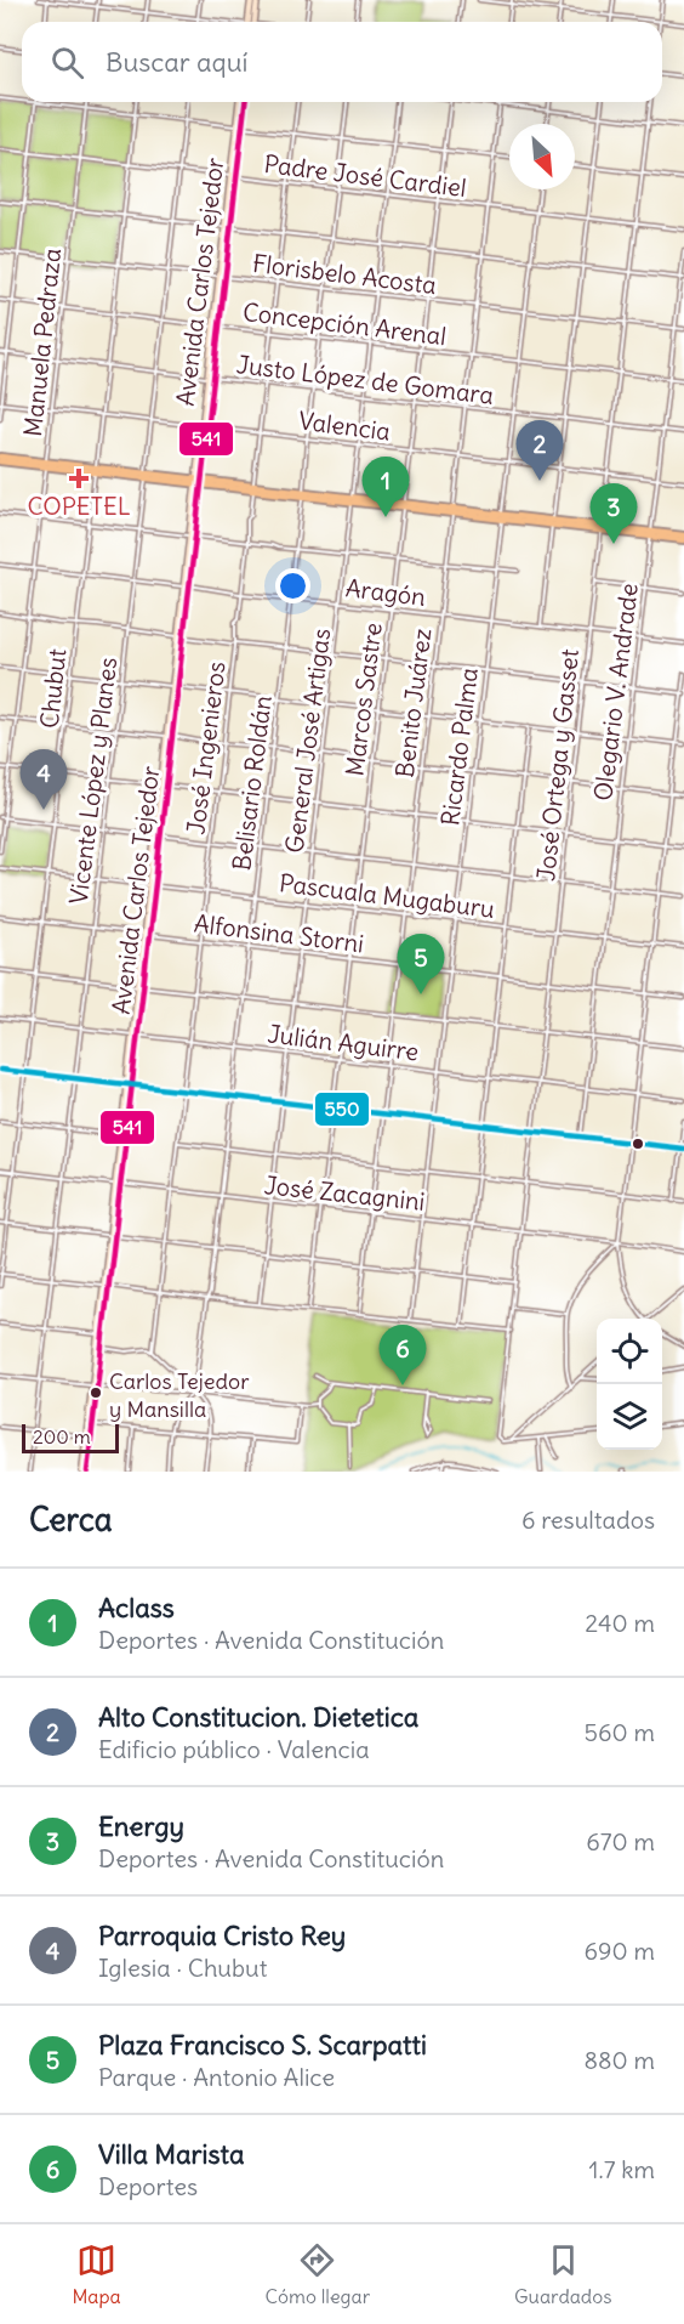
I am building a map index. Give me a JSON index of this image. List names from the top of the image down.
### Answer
{
  "streets": {
    "main road": ["Avenida Carlos Tejedor"],
    "street": [
      "Padre José Cardiel",
      "Florisbelo Acosta",
      "Concepción Arenal",
      "Manuela Pedraza",
      "Justo López de Gomara",
      "Valencia",
      "Aragón",
      "Chubut",
      "Olegario V. Andrade",
      "Marcos Sastre",
      "Benito Juárez",
      "General José Artigas",
      "Ricardo Palma",
      "José Ingenieros",
      "José Ortega y Gasset",
      "Vicente López y Planes",
      "Belisario Roldán",
      "Pascuala Mugaburu",
      "Alfonsina Storni",
      "Julián Aguirre",
      "José Zacagnini"
    ]
  },
  "crossings": [
    ["Padre José Cardiel", "Avenida Carlos Tejedor"],
    ["Padre José Cardiel", "Manuela Pedraza"],
    ["Padre José Cardiel", "Chubut"],
    ["Padre José Cardiel", "Marcos Sastre"],
    ["Padre José Cardiel", "Benito Juárez"],
    ["Padre José Cardiel", "General José Artigas"],
    ["Padre José Cardiel", "Ricardo Palma"],
    ["Padre José Cardiel", "José Ingenieros"],
    ["Padre José Cardiel", "José Ortega y Gasset"],
    ["Padre José Cardiel", "Vicente López y Planes"],
    ["Padre José Cardiel", "Belisario Roldán"],
    ["Florisbelo Acosta", "Avenida Carlos Tejedor"],
    ["Florisbelo Acosta", "Manuela Pedraza"],
    ["Florisbelo Acosta", "Chubut"],
    ["Florisbelo Acosta", "Olegario V. Andrade"],
    ["Florisbelo Acosta", "Marcos Sastre"],
    ["Florisbelo Acosta", "Benito Juárez"],
    ["Florisbelo Acosta", "General José Artigas"],
    ["Florisbelo Acosta", "Ricardo Palma"],
    ["Florisbelo Acosta", "José Ingenieros"],
    ["Florisbelo Acosta", "José Ortega y Gasset"],
    ["Florisbelo Acosta", "Vicente López y Planes"],
    ["Florisbelo Acosta", "Belisario Roldán"],
    ["Avenida Carlos Tejedor", "Concepción Arenal"],
    ["Avenida Carlos Tejedor", "Justo López de Gomara"],
    ["Avenida Carlos Tejedor", "Valencia"],
    ["Avenida Carlos Tejedor", "Aragón"],
    ["Avenida Carlos Tejedor", "Pascuala Mugaburu"],
    ["Avenida Carlos Tejedor", "Alfonsina Storni"],
    ["Avenida Carlos Tejedor", "Julián Aguirre"],
    ["Avenida Carlos Tejedor", "José Zacagnini"],
    ["Concepción Arenal", "Manuela Pedraza"],
    ["Concepción Arenal", "Chubut"],
    ["Concepción Arenal", "Olegario V. Andrade"],
    ["Concepción Arenal", "Marcos Sastre"],
    ["Concepción Arenal", "Benito Juárez"],
    ["Concepción Arenal", "General José Artigas"],
    ["Concepción Arenal", "Ricardo Palma"],
    ["Concepción Arenal", "José Ingenieros"],
    ["Concepción Arenal", "José Ortega y Gasset"],
    ["Concepción Arenal", "Vicente López y Planes"],
    ["Concepción Arenal", "Belisario Roldán"],
    ["Manuela Pedraza", "Justo López de Gomara"],
    ["Manuela Pedraza", "Valencia"],
    ["Manuela Pedraza", "Aragón"],
    ["Justo López de Gomara", "Chubut"],
    ["Justo López de Gomara", "Olegario V. Andrade"],
    ["Justo López de Gomara", "Marcos Sastre"],
    ["Justo López de Gomara", "Benito Juárez"],
    ["Justo López de Gomara", "General José Artigas"],
    ["Justo López de Gomara", "Ricardo Palma"],
    ["Justo López de Gomara", "José Ingenieros"],
    ["Justo López de Gomara", "José Ortega y Gasset"],
    ["Justo López de Gomara", "Vicente López y Planes"],
    ["Justo López de Gomara", "Belisario Roldán"],
    ["Valencia", "Chubut"],
    ["Valencia", "Olegario V. Andrade"],
    ["Valencia", "Marcos Sastre"],
    ["Valencia", "Benito Juárez"],
    ["Valencia", "General José Artigas"],
    ["Valencia", "Ricardo Palma"],
    ["Valencia", "José Ingenieros"],
    ["Valencia", "José Ortega y Gasset"],
    ["Valencia", "Vicente López y Planes"],
    ["Valencia", "Belisario Roldán"],
    ["Aragón", "Chubut"],
    ["Aragón", "Olegario V. Andrade"],
    ["Aragón", "Marcos Sastre"],
    ["Aragón", "Benito Juárez"],
    ["Aragón", "General José Artigas"],
    ["Aragón", "Ricardo Palma"],
    ["Aragón", "José Ingenieros"],
    ["Aragón", "José Ortega y Gasset"],
    ["Aragón", "Vicente López y Planes"],
    ["Aragón", "Belisario Roldán"],
    ["Chubut", "Pascuala Mugaburu"],
    ["Chubut", "Alfonsina Storni"],
    ["Chubut", "Julián Aguirre"],
    ["Chubut", "José Zacagnini"],
    ["Olegario V. Andrade", "Pascuala Mugaburu"],
    ["Olegario V. Andrade", "Alfonsina Storni"],
    ["Olegario V. Andrade", "Julián Aguirre"],
    ["Marcos Sastre", "Pascuala Mugaburu"],
    ["Marcos Sastre", "Alfonsina Storni"],
    ["Marcos Sastre", "Julián Aguirre"],
    ["Marcos Sastre", "José Zacagnini"],
    ["Benito Juárez", "Pascuala Mugaburu"],
    ["Benito Juárez", "Alfonsina Storni"],
    ["Benito Juárez", "Julián Aguirre"],
    ["Benito Juárez", "José Zacagnini"],
    ["General José Artigas", "Pascuala Mugaburu"],
    ["General José Artigas", "Alfonsina Storni"],
    ["General José Artigas", "Julián Aguirre"],
    ["General José Artigas", "José Zacagnini"],
    ["Ricardo Palma", "Pascuala Mugaburu"],
    ["Ricardo Palma", "Alfonsina Storni"],
    ["Ricardo Palma", "Julián Aguirre"],
    ["Ricardo Palma", "José Zacagnini"],
    ["José Ingenieros", "Pascuala Mugaburu"],
    ["José Ingenieros", "Alfonsina Storni"],
    ["José Ingenieros", "Julián Aguirre"],
    ["José Ingenieros", "José Zacagnini"],
    ["José Ortega y Gasset", "Pascuala Mugaburu"],
    ["José Ortega y Gasset", "Alfonsina Storni"],
    ["José Ortega y Gasset", "Julián Aguirre"],
    ["José Ortega y Gasset", "José Zacagnini"],
    ["Vicente López y Planes", "Pascuala Mugaburu"],
    ["Vicente López y Planes", "Alfonsina Storni"],
    ["Vicente López y Planes", "Julián Aguirre"],
    ["Vicente López y Planes", "José Zacagnini"],
    ["Belisario Roldán", "Pascuala Mugaburu"],
    ["Belisario Roldán", "Alfonsina Storni"],
    ["Belisario Roldán", "Julián Aguirre"],
    ["Belisario Roldán", "José Zacagnini"]
  ],
  "places": {
    "health": ["COPETEL"],
    "other": ["Carlos Tejedor y Mansilla"]
  },
  "lines": ["transit line 541", "transit line 550"],
  "scale_bar": "200 m",
  "north": "bottom right",
  "page": {
    "search": "Buscar aquí",
    "pins": [
      "2",
      "1",
      "3",
      "4",
      "5",
      "6"
    ],
    "scale": "200 m",
    "heading": ["Cerca", "6 resultados"],
    "list": [
      {
        "mark": "1",
        "name": "Aclass",
        "note": "Deportes · Avenida Constitución",
        "value": "240 m"
      },
      {
        "mark": "2",
        "name": "Alto Constitucion. Dietetica",
        "note": "Edificio público · Valencia",
        "value": "560 m"
      },
      {
        "mark": "3",
        "name": "Energy",
        "note": "Deportes · Avenida Constitución",
        "value": "670 m"
      },
      {
        "mark": "4",
        "name": "Parroquia Cristo Rey",
        "note": "Iglesia · Chubut",
        "value": "690 m"
      },
      {
        "mark": "5",
        "name": "Plaza Francisco S. Scarpatti",
        "note": "Parque · Antonio Alice",
        "value": "880 m"
      },
      {
        "mark": "6",
        "name": "Villa Marista",
        "note": "Deportes",
        "value": "1.7 km"
      }
    ],
    "nav": ["Mapa", "Cómo llegar", "Guardados"]
  }
}
